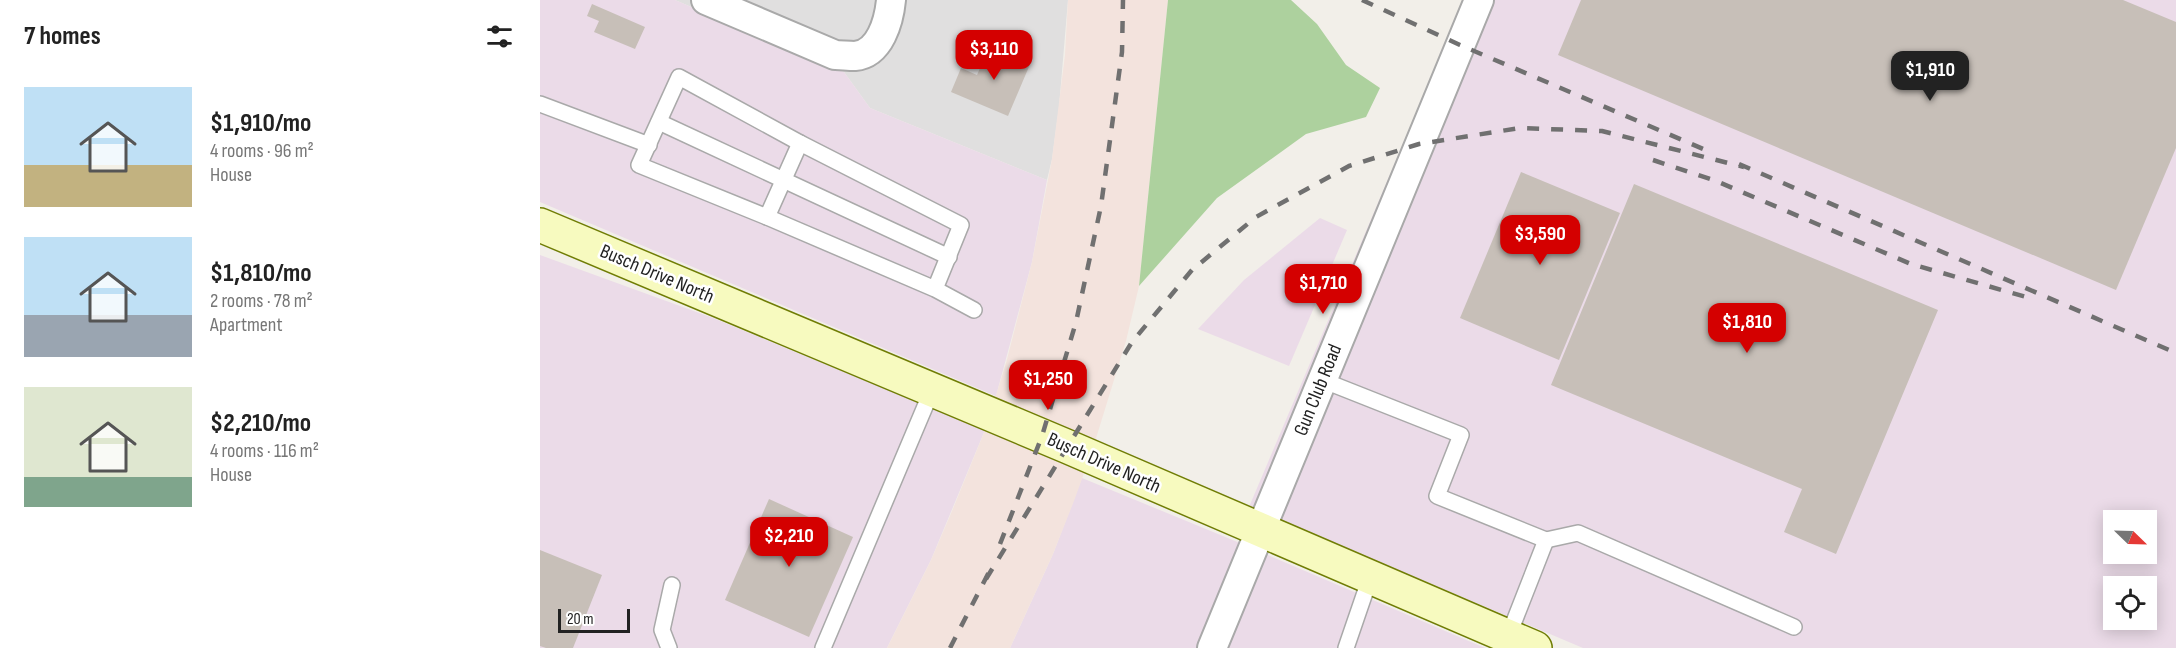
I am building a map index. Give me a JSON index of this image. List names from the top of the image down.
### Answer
{
  "streets": {
    "street": ["Busch Drive North", "Gun Club Road"]
  },
  "crossings": [
    ["Busch Drive North", "Gun Club Road"]
  ],
  "scale_bar": "20 m",
  "north": "bottom right",
  "page": {
    "heading": "7 homes",
    "price": [
      "$3,110",
      "$1,910",
      "$3,590",
      "$1,710",
      "$1,810",
      "$1,250",
      "$2,210"
    ],
    "list": [
      {
        "name": "$1,910/mo",
        "note": "4 rooms · 96 m² · House"
      },
      {
        "name": "$1,810/mo",
        "note": "2 rooms · 78 m² · Apartment"
      },
      {
        "name": "$2,210/mo",
        "note": "4 rooms · 116 m² · House"
      }
    ],
    "scale": "20 m"
  }
}
